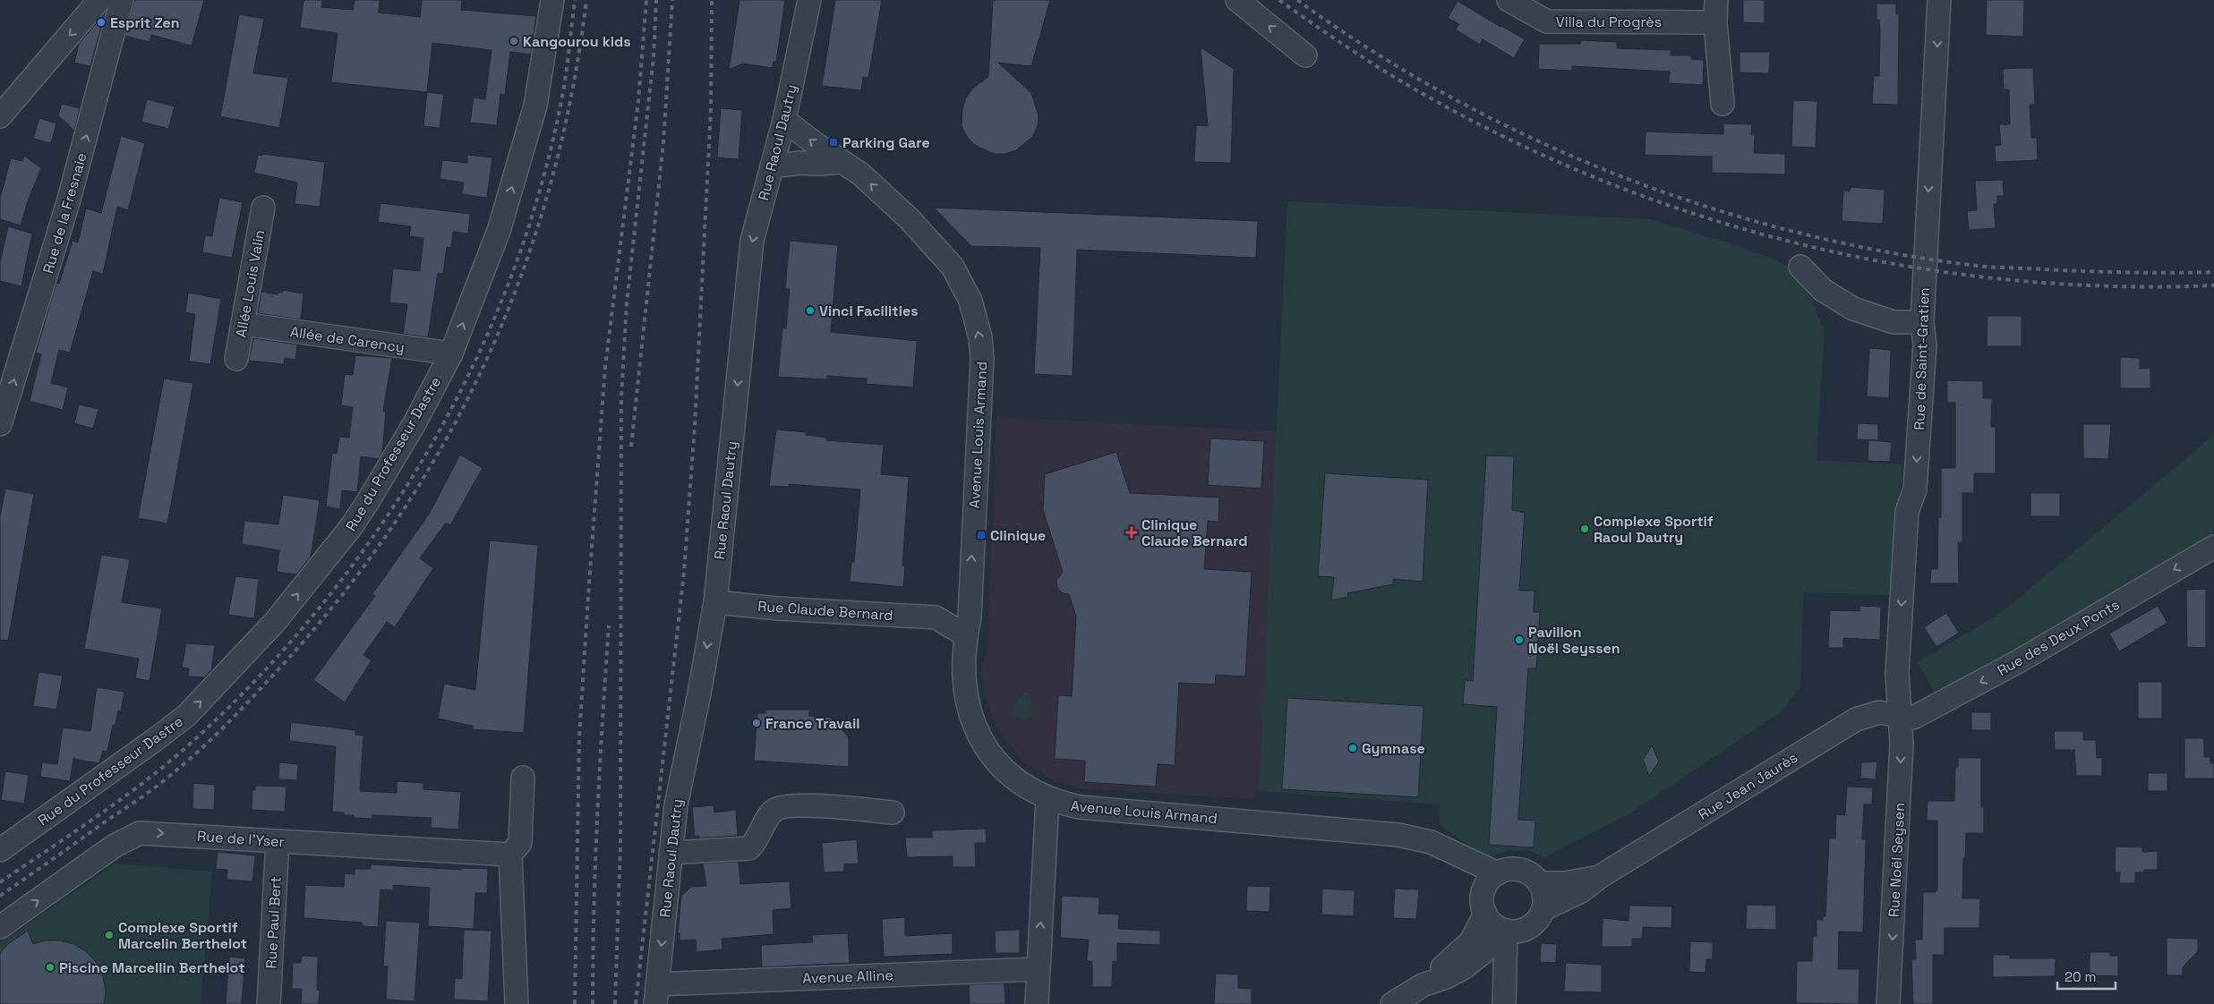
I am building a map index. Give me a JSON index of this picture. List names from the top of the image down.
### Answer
{
  "streets": {
    "street": [
      "Villa du Progrès",
      "Rue Raoul Dautry",
      "Rue de la Fresnaie",
      "Allée Louis Valin",
      "Allée de Carency",
      "Rue de Saint-Gratien",
      "Avenue Louis Armand",
      "Rue du Professeur Dastre",
      "Rue Claude Bernard",
      "Rue des Deux Ponts",
      "Rue Jean Jaurès",
      "Rue de l'Yser",
      "Rue Noël Seysen",
      "Rue Paul Bert",
      "Avenue Alline"
    ]
  },
  "crossings": [
    ["Rue Raoul Dautry", "Avenue Louis Armand"],
    ["Rue Raoul Dautry", "Rue Claude Bernard"],
    ["Rue Raoul Dautry", "Avenue Alline"],
    ["Allée Louis Valin", "Allée de Carency"],
    ["Allée de Carency", "Rue du Professeur Dastre"],
    ["Rue de Saint-Gratien", "Rue des Deux Ponts"],
    ["Rue de Saint-Gratien", "Rue Jean Jaurès"],
    ["Rue de Saint-Gratien", "Rue Noël Seysen"],
    ["Avenue Louis Armand", "Rue Claude Bernard"],
    ["Avenue Louis Armand", "Rue Jean Jaurès"],
    ["Rue des Deux Ponts", "Rue Jean Jaurès"],
    ["Rue des Deux Ponts", "Rue Noël Seysen"],
    ["Rue Jean Jaurès", "Rue Noël Seysen"],
    ["Rue de l'Yser", "Rue Paul Bert"]
  ],
  "one_way": [
    "Rue Raoul Dautry",
    "Rue de Saint-Gratien",
    "Avenue Louis Armand",
    "Rue du Professeur Dastre",
    "Rue des Deux Ponts",
    "Rue de l'Yser",
    "Rue Noël Seysen"
  ],
  "places": {
    "other": [
      "Esprit Zen",
      "Kangourou kids",
      "Vinci Facilities",
      "Complexe Sportif Raoul Dautry",
      "Pavillon Noël Seyssen",
      "France Travail",
      "Gymnase",
      "Complexe Sportif Marcelin Berthelot",
      "Piscine Marcellin Berthelot"
    ],
    "transit": ["Parking Gare", "Clinique"],
    "health": ["Clinique Claude Bernard"]
  },
  "scale_bar": "20 m"
}
